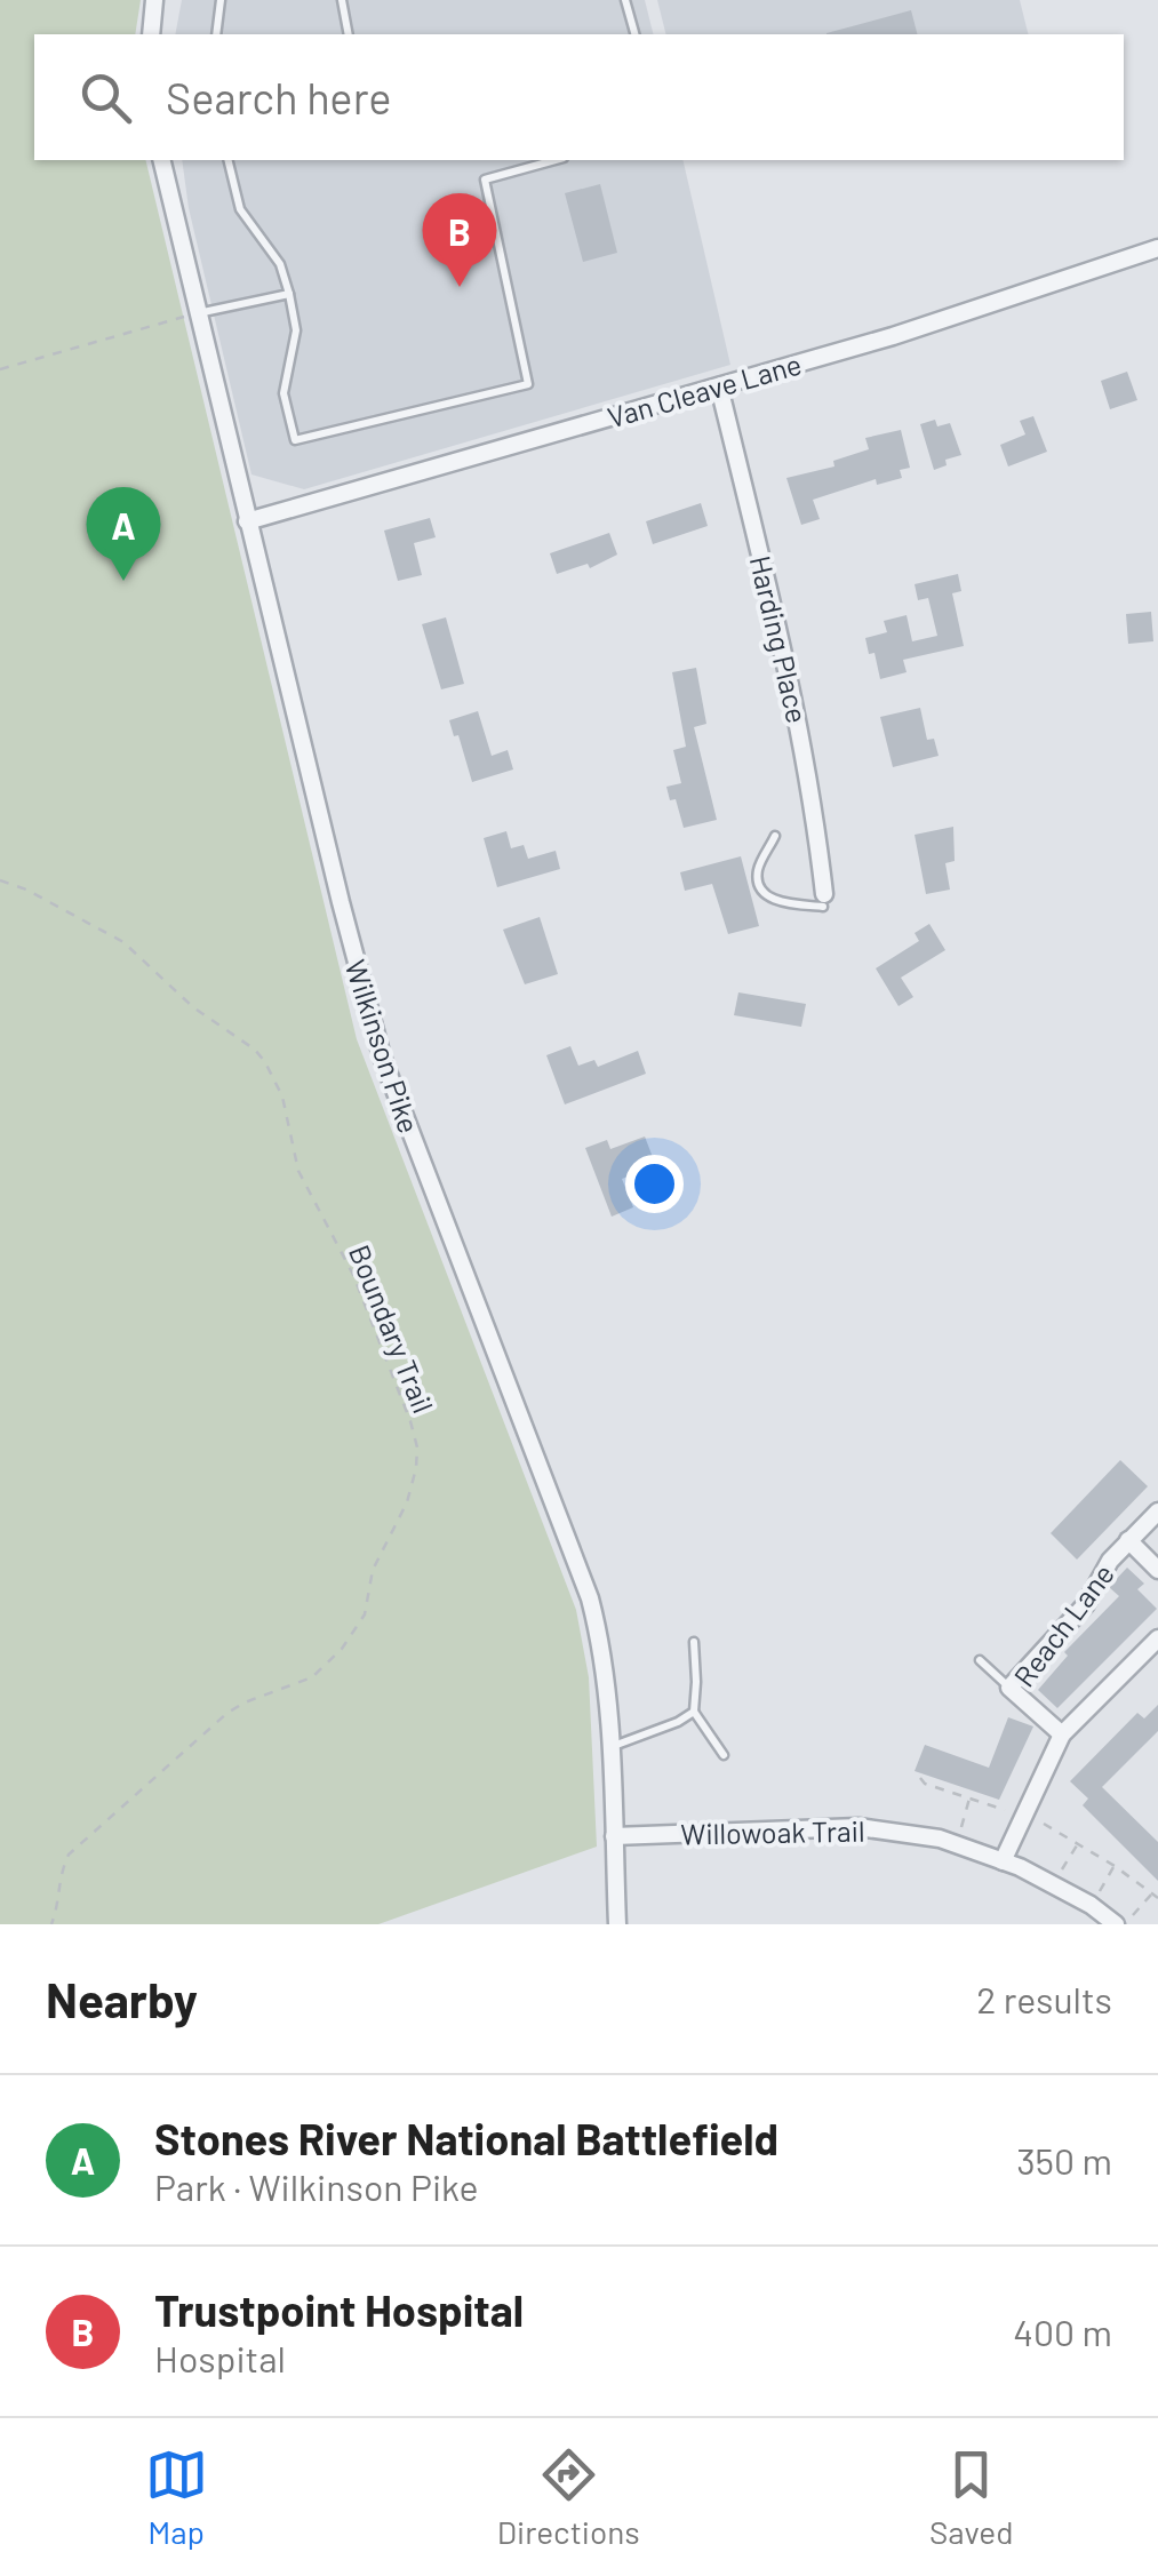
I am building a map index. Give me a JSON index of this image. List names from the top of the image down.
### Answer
{
  "streets": {
    "street": [
      "Van Cleave Lane",
      "Harding Place",
      "Wilkinson Pike",
      "Reach Lane",
      "Willowoak Trail"
    ],
    "path": ["Boundary Trail"]
  },
  "crossings": [
    ["Van Cleave Lane", "Harding Place"],
    ["Van Cleave Lane", "Wilkinson Pike"],
    ["Wilkinson Pike", "Willowoak Trail"]
  ],
  "page": {
    "search": "Search here",
    "pins": ["B", "A"],
    "heading": ["Nearby", "2 results"],
    "list": [
      {
        "mark": "A",
        "name": "Stones River National Battlefield",
        "note": "Park · Wilkinson Pike",
        "value": "350 m"
      },
      {
        "mark": "B",
        "name": "Trustpoint Hospital",
        "note": "Hospital",
        "value": "400 m"
      }
    ],
    "nav": ["Map", "Directions", "Saved"]
  }
}
